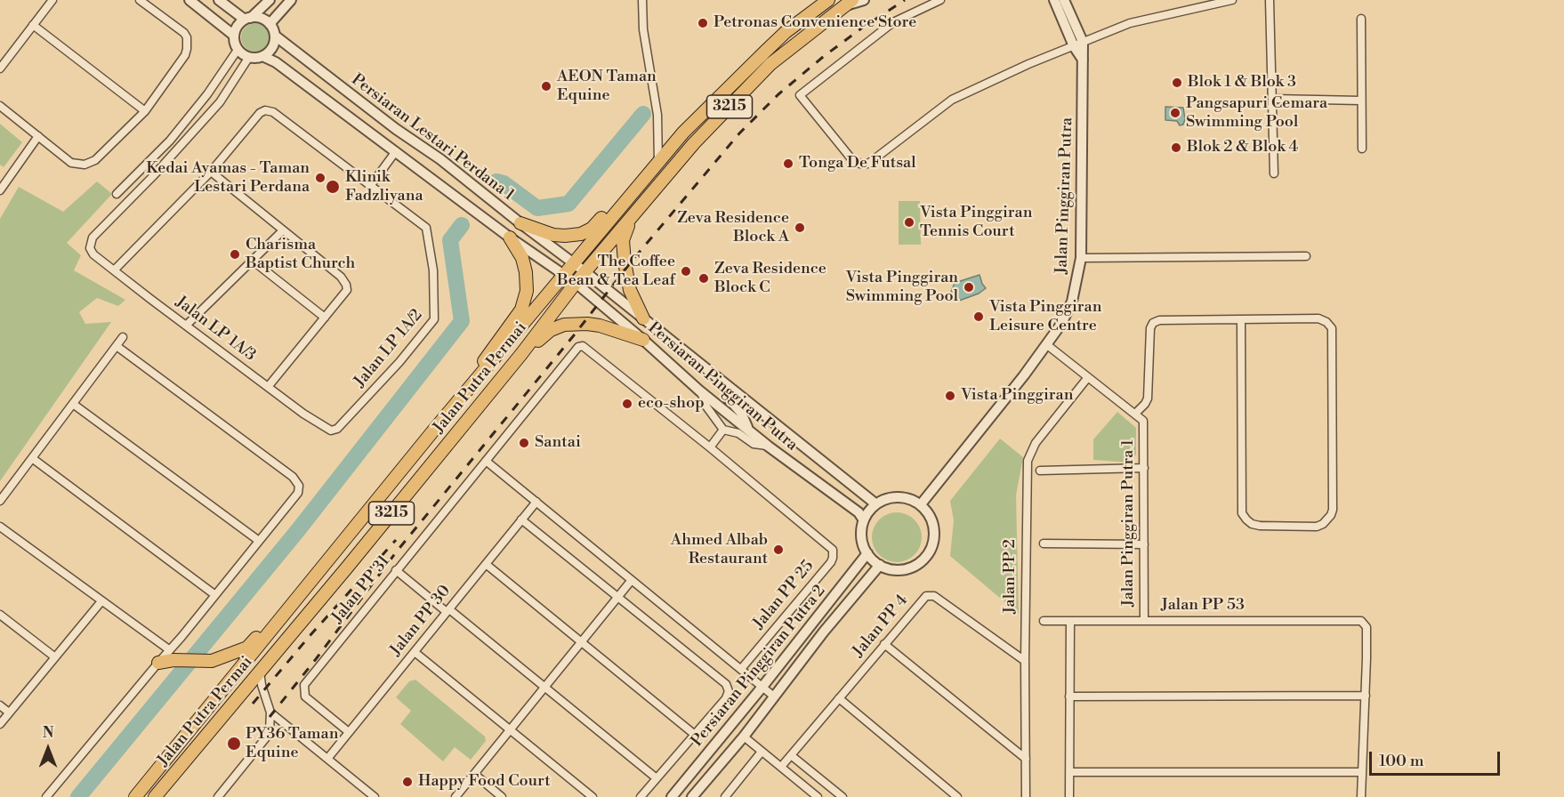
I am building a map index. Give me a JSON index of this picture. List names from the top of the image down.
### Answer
{
  "streets": {
    "main road": ["3215", "Jalan Putra Permai"],
    "street": [
      "Persiaran Lestari Perdana 1",
      "Jalan Pinggiran Putra",
      "Jalan LP 1A/3",
      "Jalan LP 1A/2",
      "Persiaran Pinggiran Putra",
      "Jalan Pinggiran Putra 1",
      "Jalan PP 2",
      "Jalan PP 31",
      "Jalan PP 25",
      "Jalan PP 53",
      "Jalan PP 30",
      "Jalan PP 4",
      "Persiaran Pinggiran Putra 2"
    ]
  },
  "crossings": [
    ["Persiaran Lestari Perdana 1", "Jalan LP 1A/3"],
    ["Persiaran Lestari Perdana 1", "Jalan Putra Permai"],
    ["Persiaran Lestari Perdana 1", "Persiaran Pinggiran Putra"],
    ["Jalan Pinggiran Putra", "Persiaran Pinggiran Putra"],
    ["Jalan Pinggiran Putra", "Persiaran Pinggiran Putra 2"],
    ["Jalan LP 1A/3", "Jalan LP 1A/2"],
    ["Jalan Putra Permai", "Persiaran Pinggiran Putra"],
    ["Persiaran Pinggiran Putra", "Persiaran Pinggiran Putra 2"],
    ["Jalan Pinggiran Putra 1", "Jalan PP 53"],
    ["Jalan PP 2", "Jalan PP 4"],
    ["Jalan PP 31", "Jalan PP 25"],
    ["Jalan PP 31", "Jalan PP 30"]
  ],
  "places": [
    "Petronas Convenience Store",
    "Blok 1 & Blok 3",
    "AEON Taman Equine",
    "Pangsapuri Cemara Swimming Pool",
    "Blok 2 & Blok 4",
    "Tonga De Futsal",
    "Kedai Ayamas - Taman Lestari Perdana",
    "Klinik Fadzliyana",
    "Vista Pinggiran Tennis Court",
    "Zeva Residence Block A",
    "Charisma Baptist Church",
    "The Coffee Bean & Tea Leaf",
    "Zeva Residence Block C",
    "Vista Pinggiran Swimming Pool",
    "Vista Pinggiran Leisure Centre",
    "Vista Pinggiran",
    "eco-shop",
    "Santai",
    "Ahmed Albab Restaurant",
    "PY36 Taman Equine",
    "Happy Food Court"
  ],
  "scale_bar": "100 m",
  "north": "top"
}
